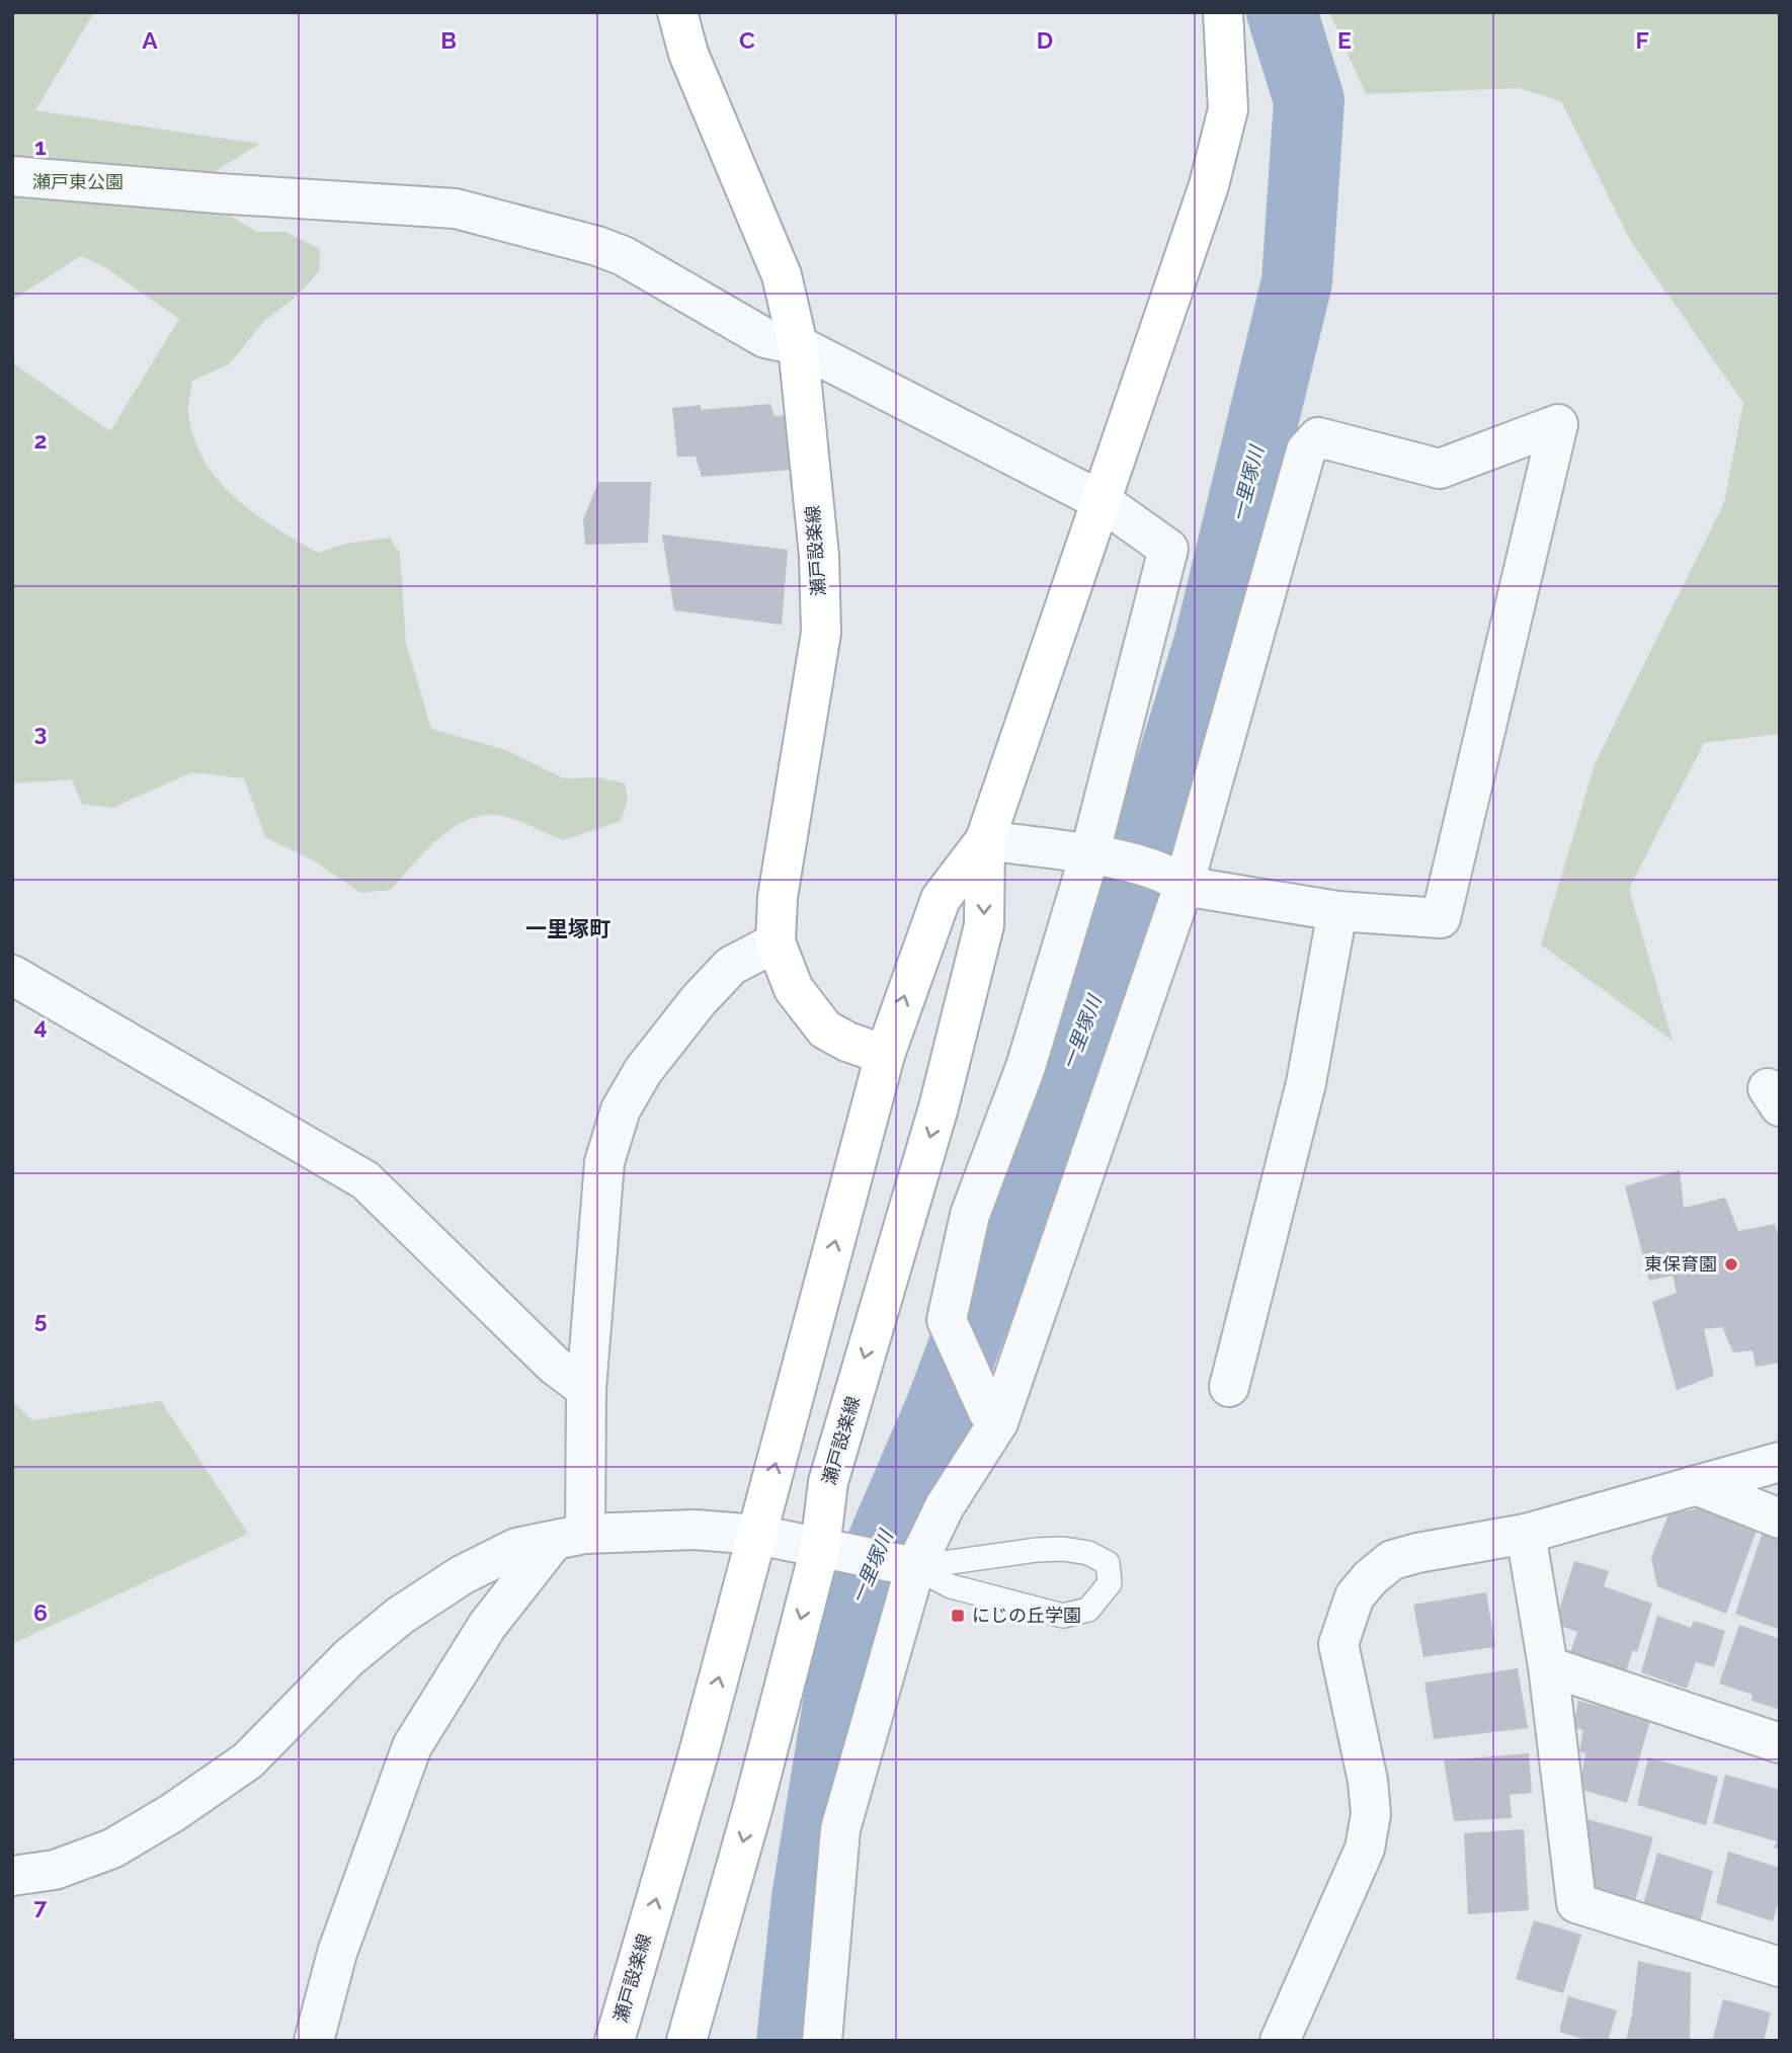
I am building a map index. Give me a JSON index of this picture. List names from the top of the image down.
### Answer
{
  "streets": {
    "main road": ["瀬戸設楽線"]
  },
  "districts": ["一里塚町"],
  "water": ["一里塚川"],
  "parks": ["瀬戸東公園"],
  "places": {
    "other": ["東保育園"],
    "transit": ["にじの丘学園"]
  },
  "grid": {
    "columns": [
      "A",
      "B",
      "C",
      "D",
      "E",
      "F"
    ],
    "rows": [
      "1",
      "2",
      "3",
      "4",
      "5",
      "6",
      "7"
    ]
  }
}
